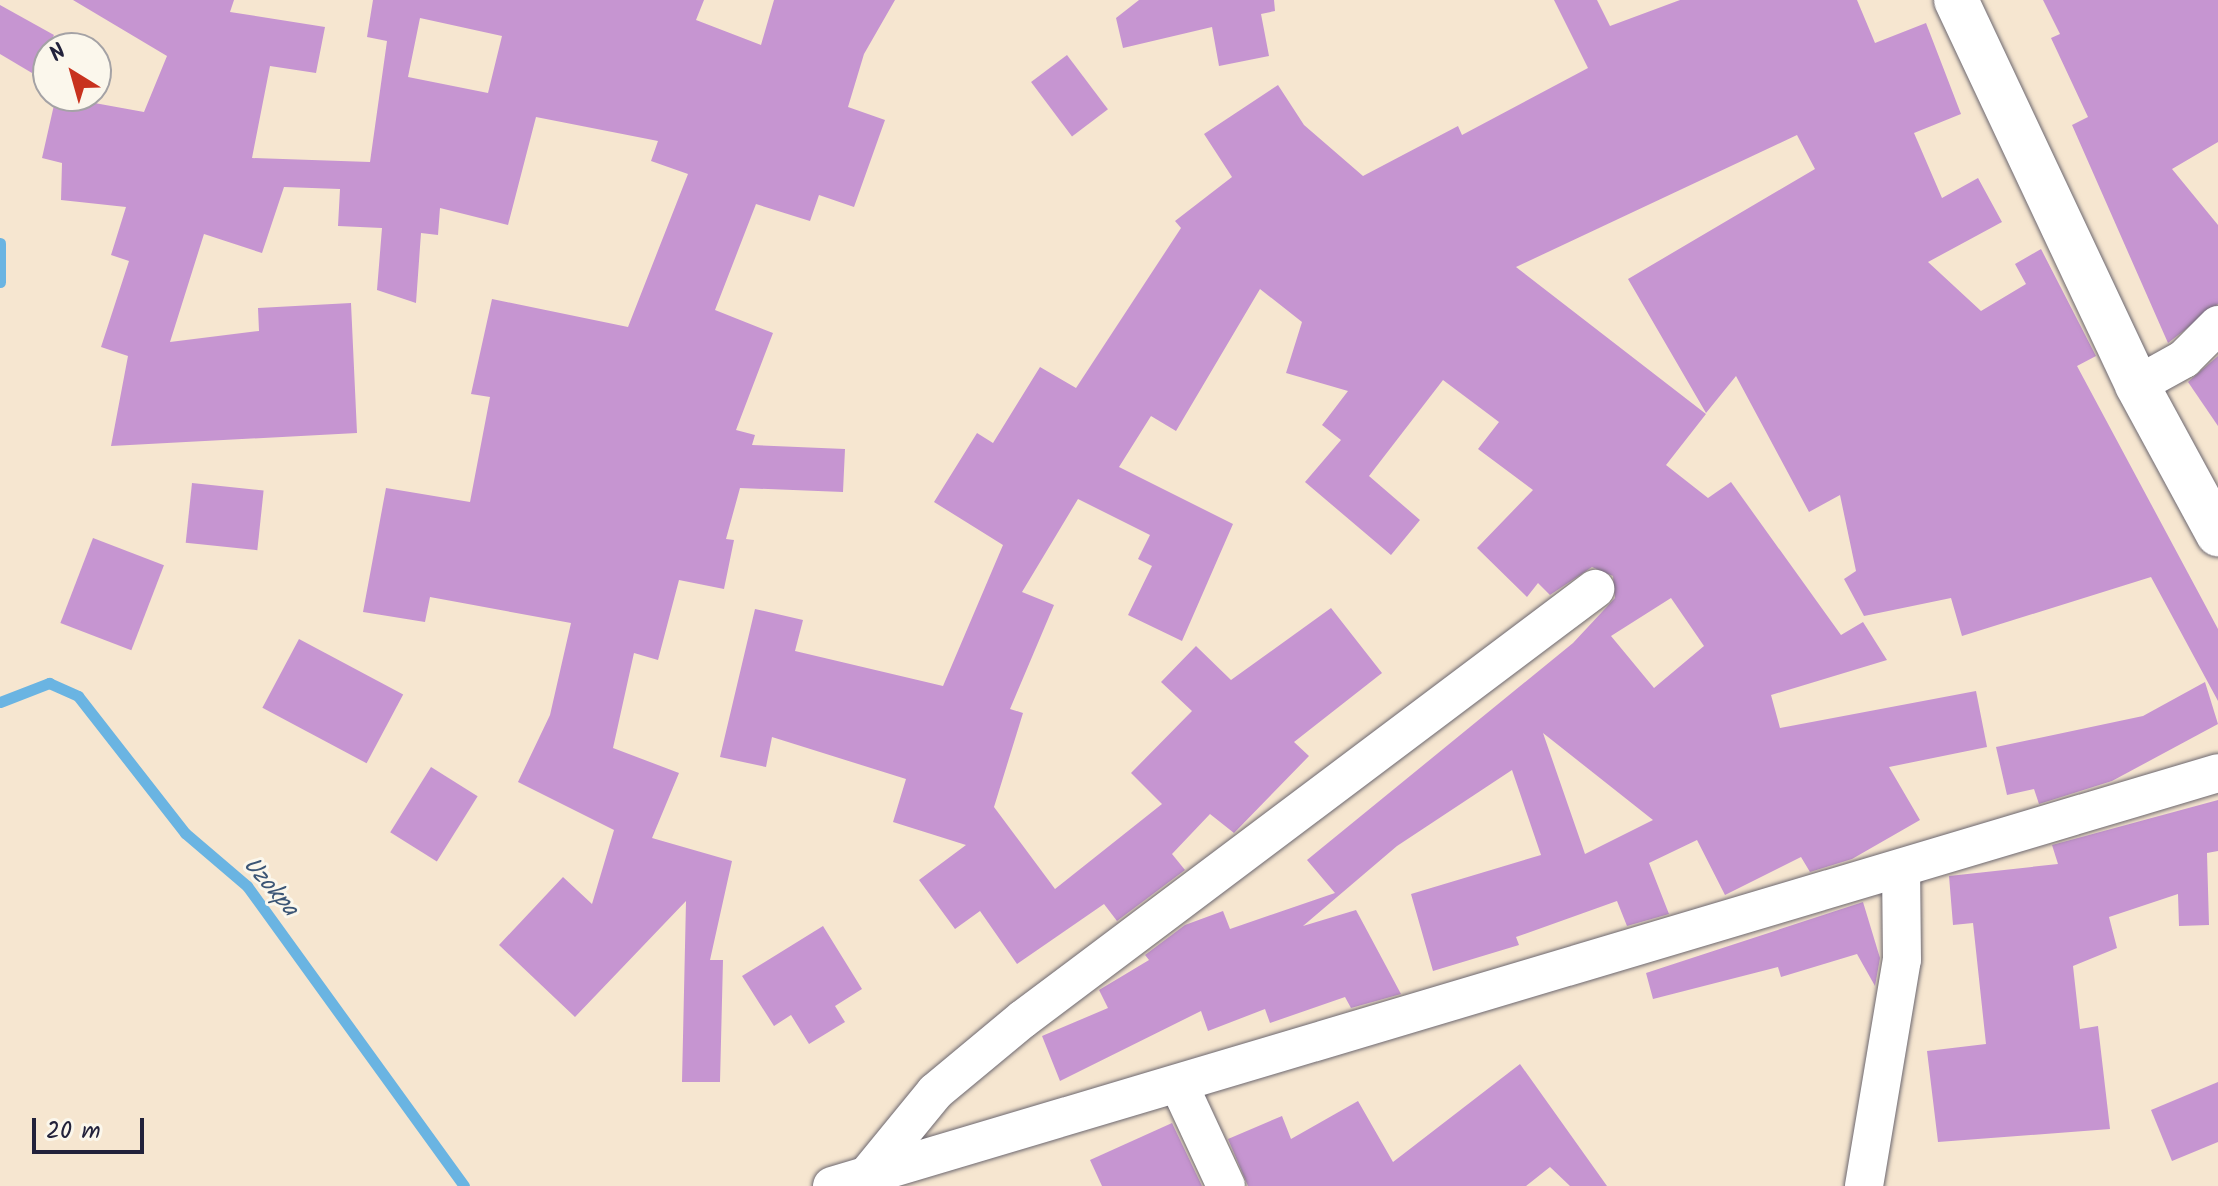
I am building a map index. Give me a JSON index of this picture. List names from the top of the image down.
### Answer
{
  "water": ["Uzokpa"],
  "scale_bar": "20 m",
  "north": "top left"
}
